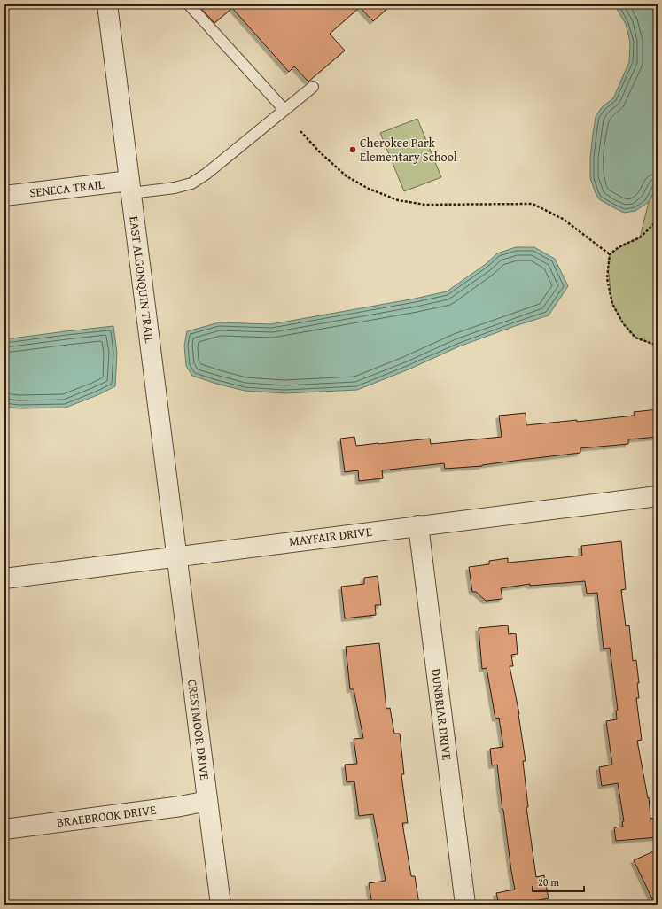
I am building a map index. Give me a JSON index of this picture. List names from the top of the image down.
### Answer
{
  "streets": {
    "street": [
      "SENECA TRAIL",
      "EAST ALGONQUIN TRAIL",
      "MAYFAIR DRIVE",
      "DUNBRIAR DRIVE",
      "CRESTMOOR DRIVE",
      "BRAEBROOK DRIVE"
    ]
  },
  "crossings": [
    ["SENECA TRAIL", "EAST ALGONQUIN TRAIL"],
    ["EAST ALGONQUIN TRAIL", "MAYFAIR DRIVE"],
    ["EAST ALGONQUIN TRAIL", "CRESTMOOR DRIVE"],
    ["MAYFAIR DRIVE", "DUNBRIAR DRIVE"],
    ["MAYFAIR DRIVE", "CRESTMOOR DRIVE"],
    ["CRESTMOOR DRIVE", "BRAEBROOK DRIVE"]
  ],
  "places": ["Cherokee Park Elementary School"],
  "scale_bar": "20 m"
}
